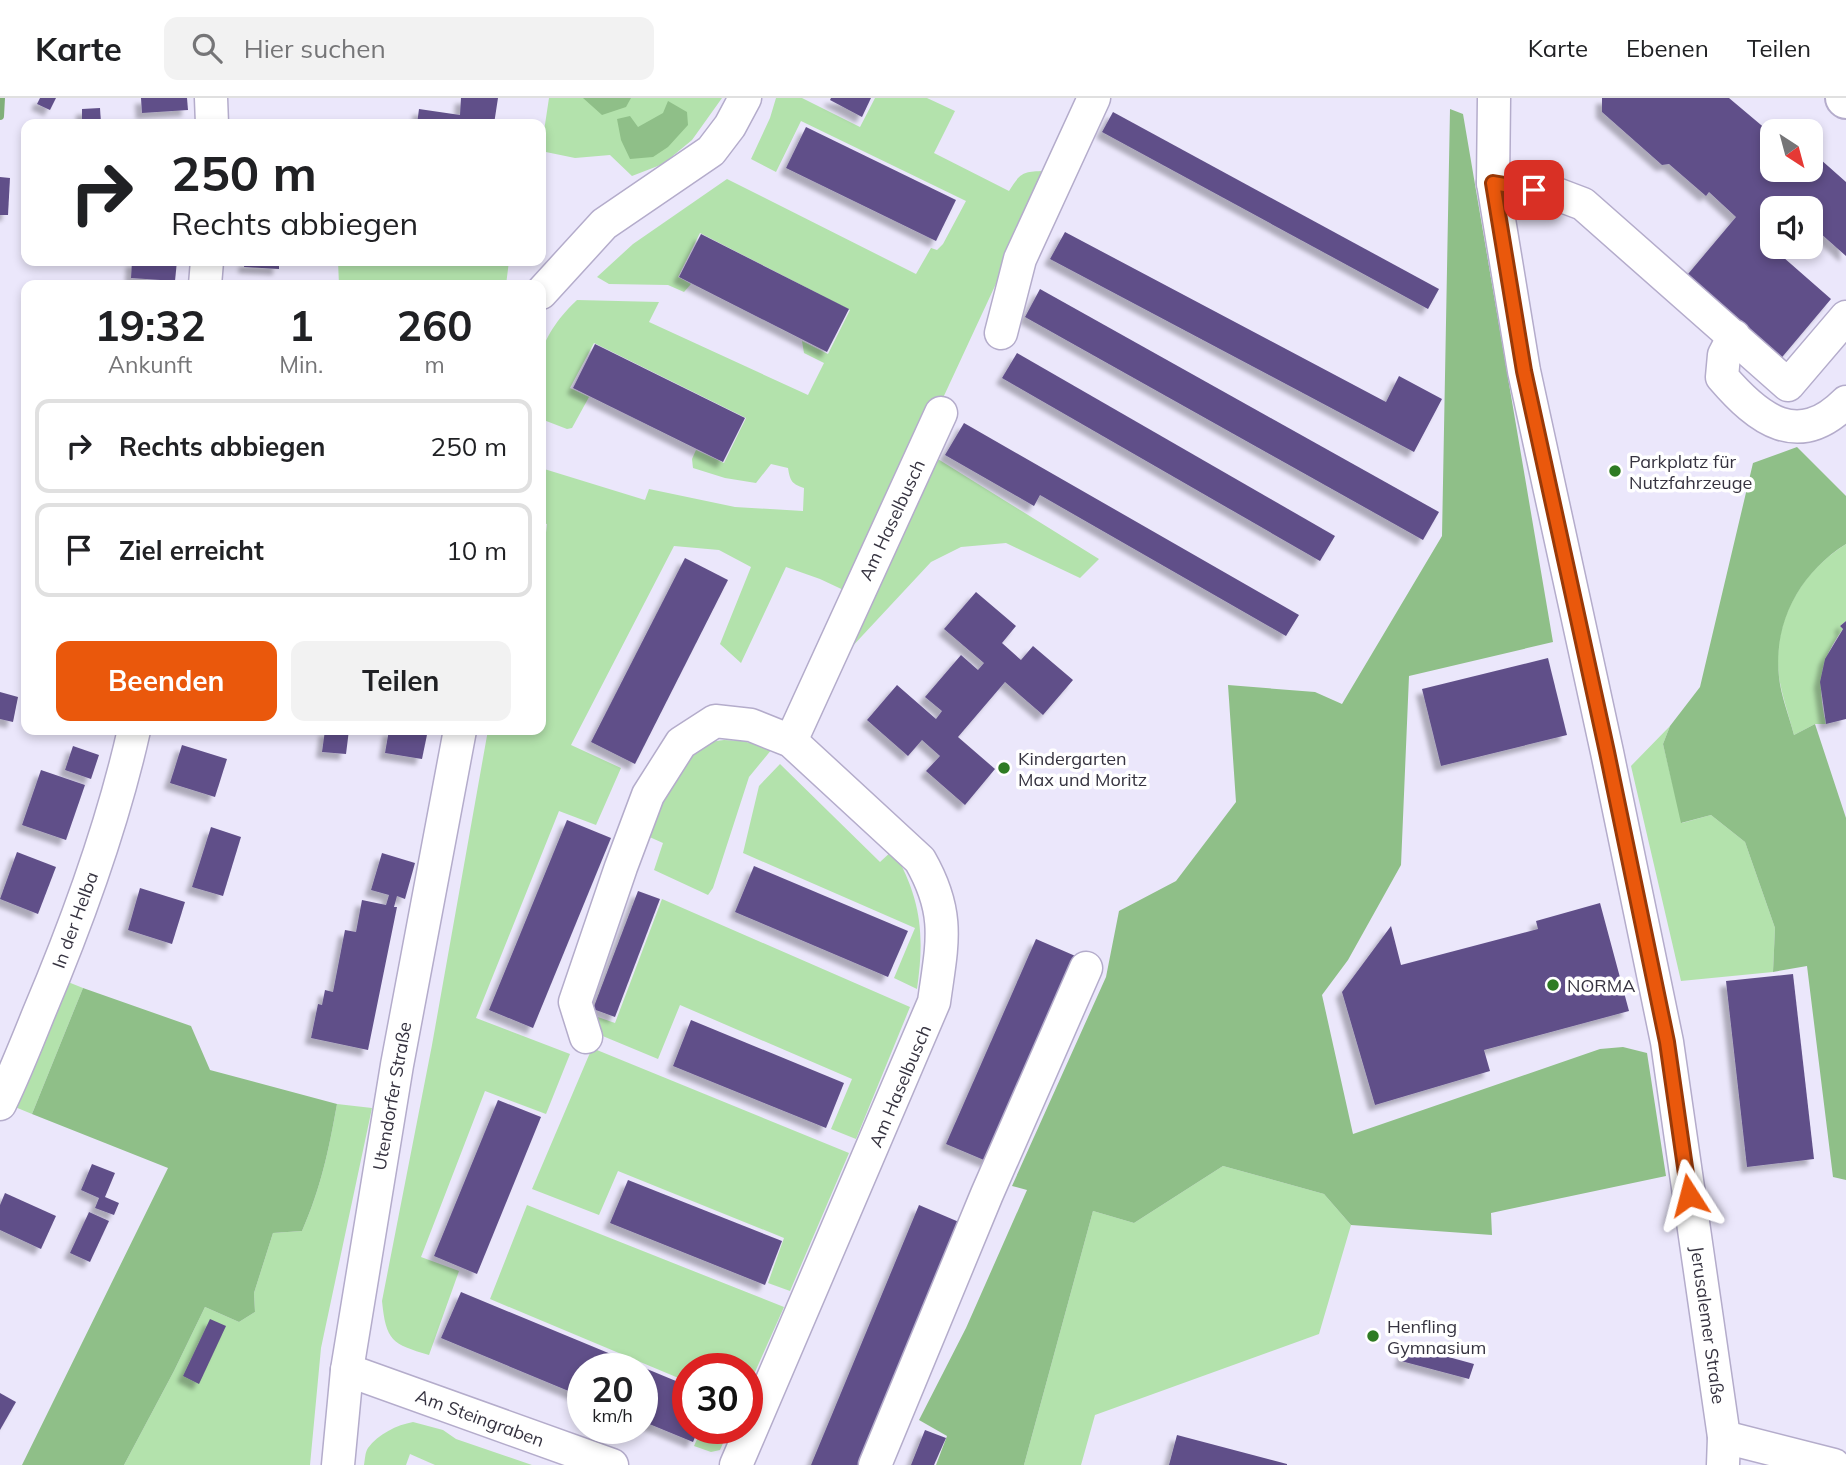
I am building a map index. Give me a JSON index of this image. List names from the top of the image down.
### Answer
{
  "streets": {
    "street": [
      "Am Haselbusch",
      "In der Helba",
      "Utendorfer Straße",
      "Jerusalemer Straße",
      "Am Steingraben"
    ]
  },
  "crossings": [
    ["Utendorfer Straße", "Am Steingraben"]
  ],
  "places": [
    "Parkplatz für Nutzfahrzeuge",
    "Kindergarten Max und Moritz",
    "NORMA",
    "Henfling Gymnasium"
  ],
  "north": "bottom right",
  "page": {
    "header": "Karte",
    "search": "Hier suchen",
    "nav": ["Karte", "Ebenen", "Teilen"],
    "turn": ["250 m", "Rechts abbiegen"],
    "eta": [
      "19:32",
      "Ankunft",
      "1",
      "Min.",
      "260",
      "m"
    ],
    "list": [
      {
        "name": "Rechts abbiegen",
        "value": "250 m"
      },
      {
        "name": "Ziel erreicht",
        "value": "10 m"
      }
    ],
    "buttons": ["Beenden", "Teilen"],
    "speed": "20 km/h",
    "limit": "30"
  }
}
